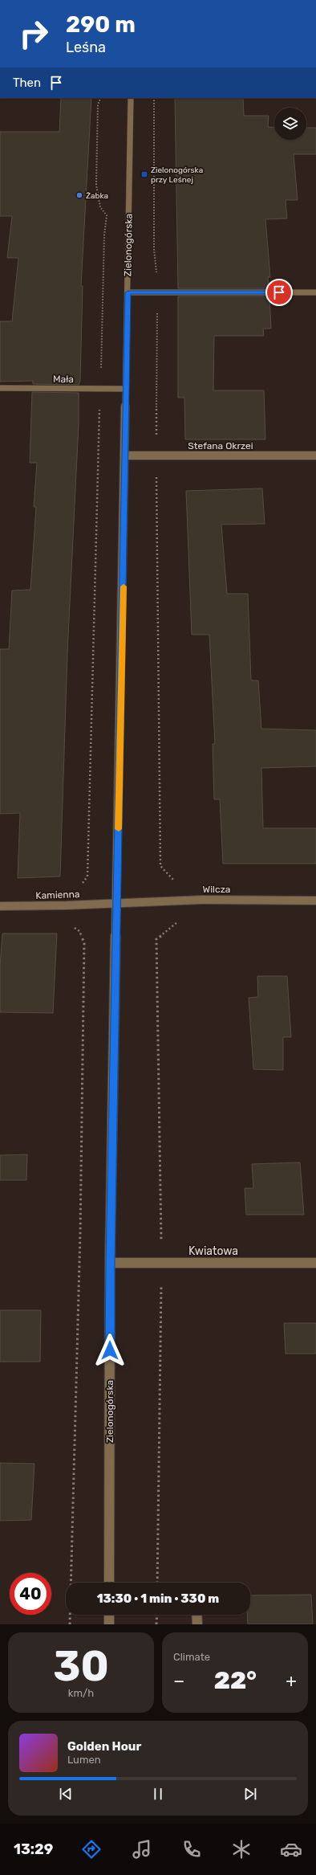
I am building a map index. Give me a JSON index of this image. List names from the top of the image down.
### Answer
{
  "streets": {
    "street": [
      "Zielonogórska",
      "Mała",
      "Stefana Okrzei",
      "Wilcza",
      "Kamienna",
      "Kwiatowa"
    ]
  },
  "crossings": [
    ["Zielonogórska", "Mała"],
    ["Zielonogórska", "Stefana Okrzei"],
    ["Zielonogórska", "Wilcza"],
    ["Zielonogórska", "Kamienna"],
    ["Zielonogórska", "Kwiatowa"],
    ["Wilcza", "Kamienna"]
  ],
  "places": {
    "transit": ["Zielonogórska przy Leśnej"],
    "other": ["Żabka"]
  },
  "page": {
    "turn": ["290 m", "Leśna"],
    "then": "Then",
    "limit": "40",
    "trip": "13:30 · 1 min · 330 m",
    "tile": [
      ["30", "km/h"],
      "Climate"
    ],
    "heat": ["−", "22°", "+"],
    "song": ["Golden Hour", "Lumen"],
    "tabs": "13:29"
  }
}
